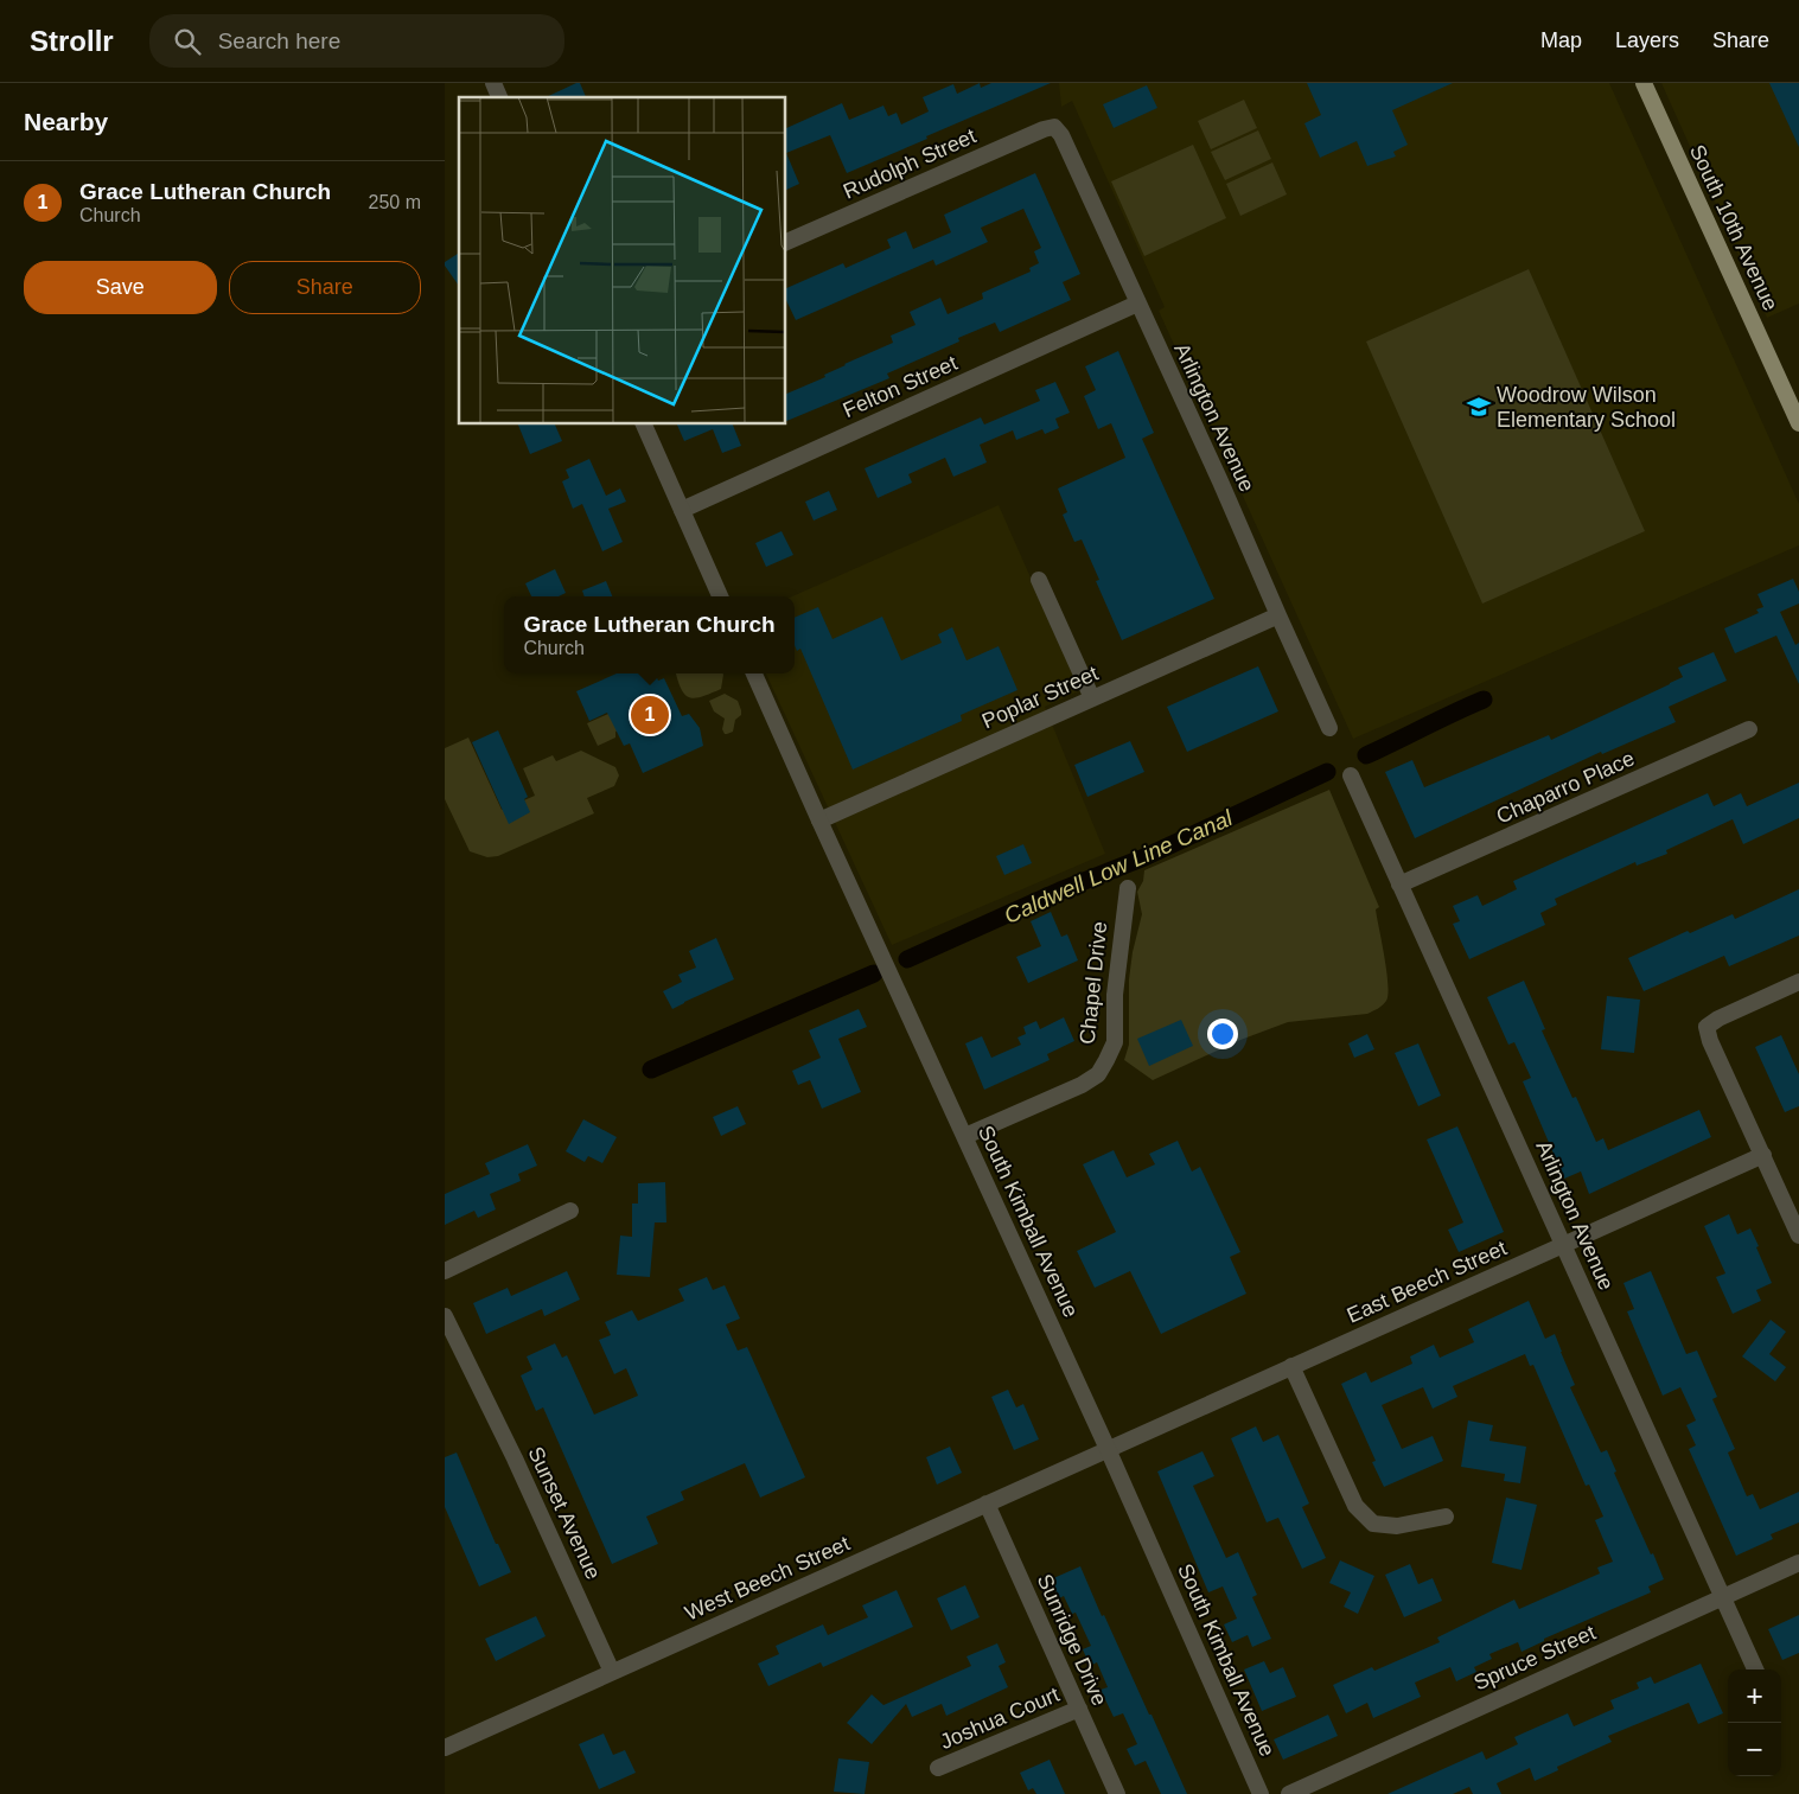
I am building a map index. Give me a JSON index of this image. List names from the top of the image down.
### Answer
{
  "streets": {
    "main road": ["South 10th Avenue"],
    "street": [
      "Rudolph Street",
      "Felton Street",
      "Arlington Avenue",
      "Poplar Street",
      "Chaparro Place",
      "Chapel Drive",
      "South Kimball Avenue",
      "East Beech Street",
      "Sunset Avenue",
      "West Beech Street",
      "Sunridge Drive",
      "Spruce Street",
      "Joshua Court"
    ]
  },
  "crossings": [
    ["Rudolph Street", "Arlington Avenue"],
    ["Felton Street", "Arlington Avenue"],
    ["Arlington Avenue", "Poplar Street"],
    ["Arlington Avenue", "Chaparro Place"],
    ["Arlington Avenue", "East Beech Street"],
    ["Arlington Avenue", "Spruce Street"],
    ["Poplar Street", "South Kimball Avenue"],
    ["Chapel Drive", "South Kimball Avenue"],
    ["South Kimball Avenue", "East Beech Street"],
    ["South Kimball Avenue", "West Beech Street"],
    ["East Beech Street", "West Beech Street"],
    ["Sunset Avenue", "West Beech Street"],
    ["West Beech Street", "Sunridge Drive"],
    ["Sunridge Drive", "Joshua Court"]
  ],
  "water": ["Caldwell Low Line Canal"],
  "places": {
    "school or university": ["Woodrow Wilson Elementary School"]
  },
  "page": {
    "header": "Strollr",
    "search": "Search here",
    "nav": ["Map", "Layers", "Share"],
    "heading": "Nearby",
    "list": [
      {
        "mark": "1",
        "name": "Grace Lutheran Church",
        "note": "Church",
        "value": "250 m"
      }
    ],
    "buttons": ["Save", "Share"],
    "popup": ["Grace Lutheran Church", "Church"],
    "pins": "1",
    "map_buttons": ["+", "−"]
  }
}
